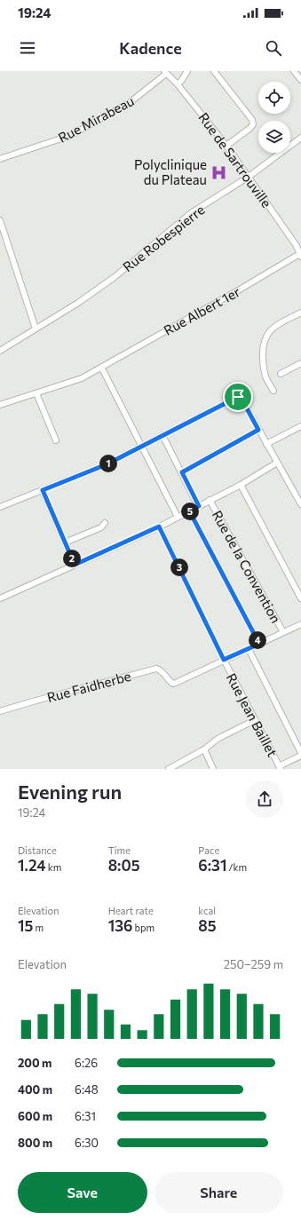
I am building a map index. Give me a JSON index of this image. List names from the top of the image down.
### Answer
{
  "streets": {
    "street": [
      "Rue Mirabeau",
      "Rue de Sartrouville",
      "Rue Robespierre",
      "Rue Albert 1er",
      "Rue de la Convention",
      "Rue Faidherbe",
      "Rue Jean Baillet"
    ]
  },
  "crossings": [
    ["Rue Mirabeau", "Rue de Sartrouville"],
    ["Rue de Sartrouville", "Rue Robespierre"],
    ["Rue de Sartrouville", "Rue Albert 1er"],
    ["Rue Faidherbe", "Rue Jean Baillet"]
  ],
  "places": {
    "hospital": ["Polyclinique du Plateau"]
  },
  "page": {
    "status": "19:24",
    "header": "Kadence",
    "pins": [
      "1",
      "5",
      "2",
      "3",
      "4"
    ],
    "heading": ["Evening run", "19:24"],
    "stats": [
      ["Distance", "1.24 km"],
      ["Time", "8:05"],
      ["Pace", "6:31 /km"],
      ["Elevation", "15 m"],
      ["Heart rate", "136 bpm"],
      ["kcal", "85"]
    ],
    "chart": ["Elevation", "250–259 m"],
    "list": [
      {
        "name": "200 m",
        "note": "6:26"
      },
      {
        "name": "400 m",
        "note": "6:48"
      },
      {
        "name": "600 m",
        "note": "6:31"
      },
      {
        "name": "800 m",
        "note": "6:30"
      }
    ],
    "buttons": ["Save", "Share"]
  }
}
